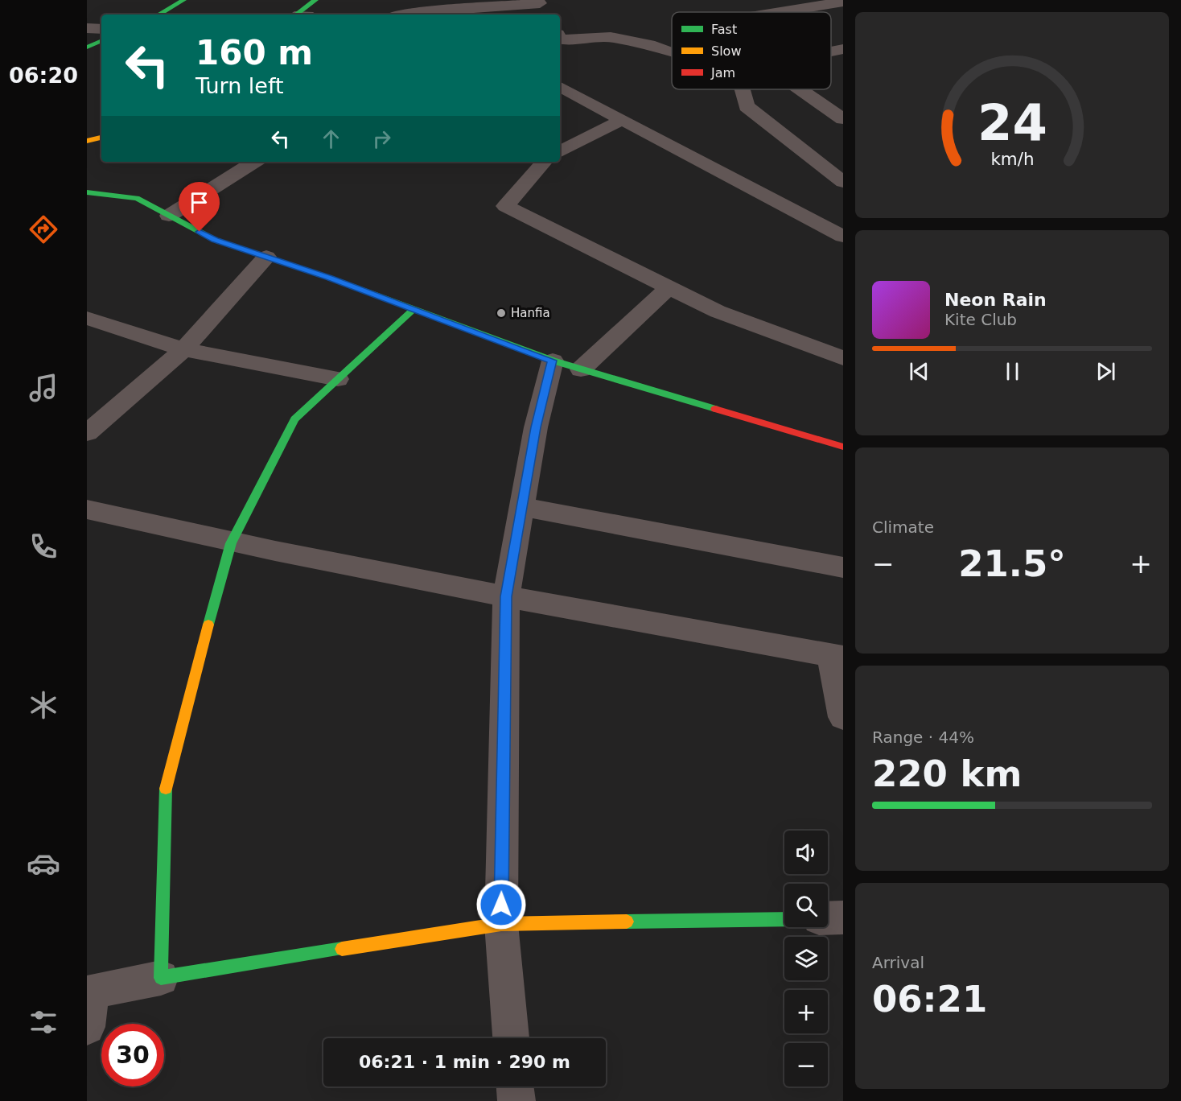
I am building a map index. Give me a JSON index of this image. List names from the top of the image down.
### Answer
{
  "places": ["Hanfia"],
  "legend": ["Fast", "Slow", "Jam"],
  "page": {
    "tabs": "06:20",
    "turn": ["160 m", "Turn left"],
    "song": ["Neon Rain", "Kite Club"],
    "tile": [
      "Climate",
      ["Range · 44%", "220 km"],
      ["Arrival", "06:21"]
    ],
    "heat": ["−", "21.5°", "+"],
    "map_buttons": ["+", "−"],
    "limit": "30",
    "trip": "06:21 · 1 min · 290 m",
    "gauge": ["24", "km/h"]
  }
}
